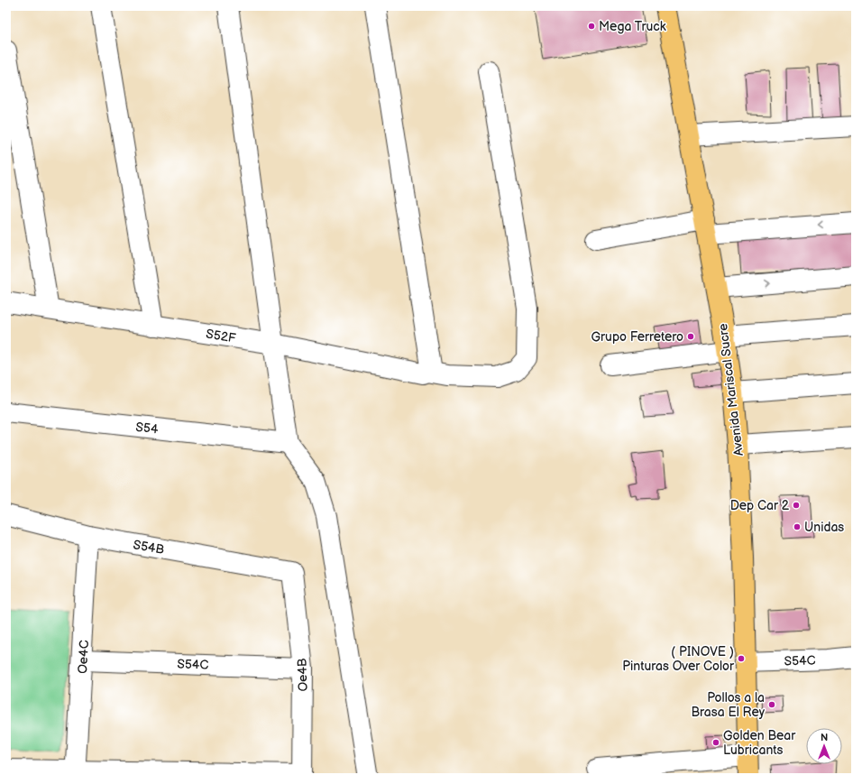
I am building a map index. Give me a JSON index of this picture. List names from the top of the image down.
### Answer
{
  "streets": {
    "main road": ["Avenida Mariscal Sucre"],
    "street": [
      "S52F",
      "S54",
      "S54B",
      "Oe4C",
      "S54C",
      "Oe4B"
    ]
  },
  "crossings": [
    ["Avenida Mariscal Sucre", "S54C"],
    ["S54B", "Oe4C"],
    ["S54B", "Oe4B"],
    ["Oe4C", "S54C"],
    ["S54C", "Oe4B"]
  ],
  "places": [
    "Mega Truck",
    "Grupo Ferretero",
    "Dep Car 2",
    "Unidas",
    "( PINOVE ) Pinturas Over Color",
    "Pollos a la Brasa El Rey",
    "Golden Bear Lubricants"
  ],
  "north": "top"
}
